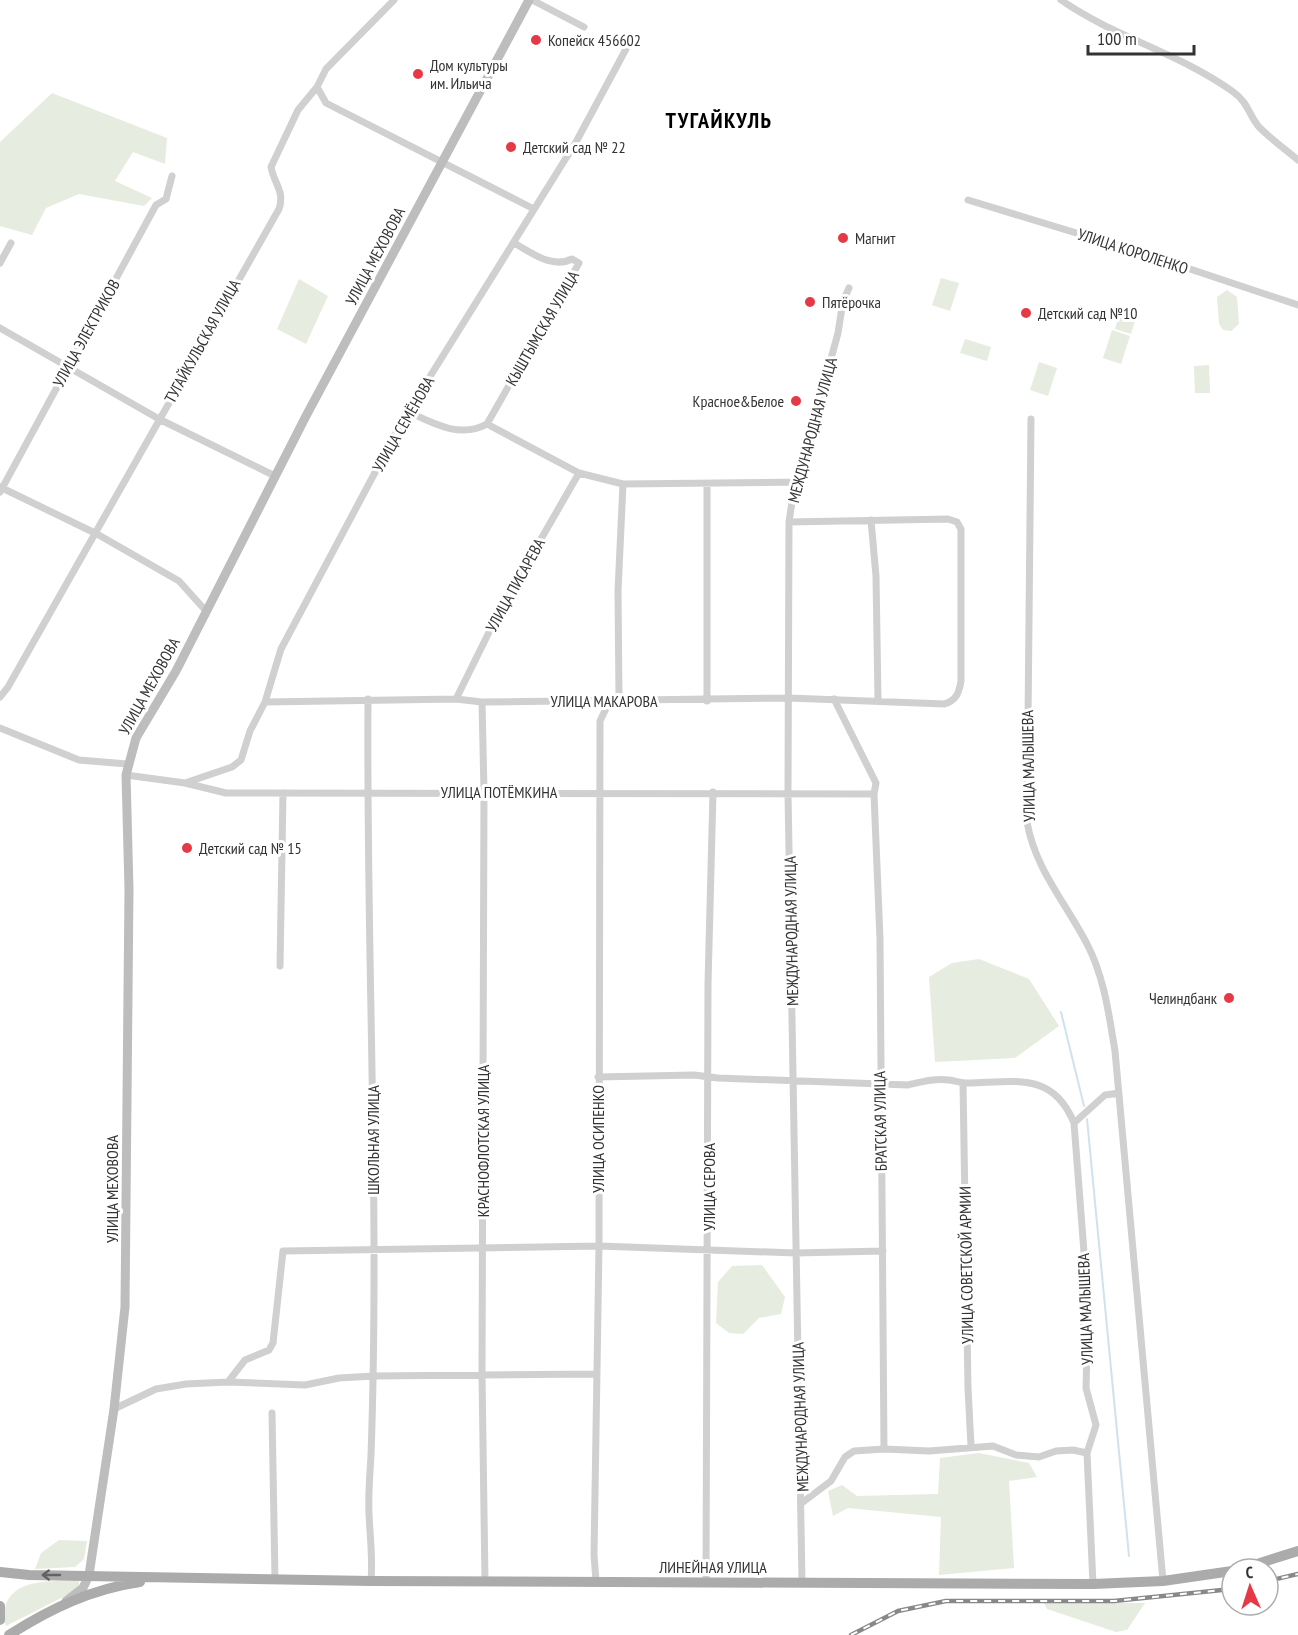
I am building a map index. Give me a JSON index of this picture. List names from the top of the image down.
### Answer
{
  "streets": {
    "main road": ["ЛИНЕЙНАЯ УЛИЦА"],
    "street": [
      "УЛИЦА КОРОЛЕНКО",
      "УЛИЦА МЕХОВОВА",
      "КЫШТЫМСКАЯ УЛИЦА",
      "УЛИЦА ЭЛЕКТРИКОВ",
      "ТУГАЙКУЛЬСКАЯ УЛИЦА",
      "УЛИЦА СЕМЁНОВА",
      "МЕЖДУНАРОДНАЯ УЛИЦА",
      "УЛИЦА ПИСАРЕВА",
      "УЛИЦА МАКАРОВА",
      "УЛИЦА МАЛЫШЕВА",
      "УЛИЦА ПОТЁМКИНА",
      "БРАТСКАЯ УЛИЦА",
      "УЛИЦА ОСИПЕНКО",
      "ШКОЛЬНАЯ УЛИЦА",
      "КРАСНОФЛОТСКАЯ УЛИЦА",
      "УЛИЦА СЕРОВА",
      "УЛИЦА СОВЕТСКОЙ АРМИИ"
    ]
  },
  "crossings": [
    ["УЛИЦА МЕХОВОВА", "УЛИЦА ПОТЁМКИНА"],
    ["КЫШТЫМСКАЯ УЛИЦА", "УЛИЦА СЕМЁНОВА"],
    ["УЛИЦА СЕМЁНОВА", "УЛИЦА МАКАРОВА"],
    ["УЛИЦА СЕМЁНОВА", "УЛИЦА ПОТЁМКИНА"],
    ["МЕЖДУНАРОДНАЯ УЛИЦА", "УЛИЦА МАКАРОВА"],
    ["МЕЖДУНАРОДНАЯ УЛИЦА", "УЛИЦА ПОТЁМКИНА"],
    ["МЕЖДУНАРОДНАЯ УЛИЦА", "ЛИНЕЙНАЯ УЛИЦА"],
    ["УЛИЦА ПИСАРЕВА", "УЛИЦА МАКАРОВА"],
    ["УЛИЦА МАКАРОВА", "БРАТСКАЯ УЛИЦА"],
    ["УЛИЦА МАКАРОВА", "УЛИЦА ОСИПЕНКО"],
    ["УЛИЦА МАКАРОВА", "ШКОЛЬНАЯ УЛИЦА"],
    ["УЛИЦА МАКАРОВА", "КРАСНОФЛОТСКАЯ УЛИЦА"],
    ["УЛИЦА МАЛЫШЕВА", "ЛИНЕЙНАЯ УЛИЦА"],
    ["УЛИЦА ПОТЁМКИНА", "БРАТСКАЯ УЛИЦА"],
    ["УЛИЦА ПОТЁМКИНА", "УЛИЦА ОСИПЕНКО"],
    ["УЛИЦА ПОТЁМКИНА", "ШКОЛЬНАЯ УЛИЦА"],
    ["УЛИЦА ПОТЁМКИНА", "КРАСНОФЛОТСКАЯ УЛИЦА"],
    ["УЛИЦА ПОТЁМКИНА", "УЛИЦА СЕРОВА"],
    ["УЛИЦА ОСИПЕНКО", "ЛИНЕЙНАЯ УЛИЦА"],
    ["ШКОЛЬНАЯ УЛИЦА", "ЛИНЕЙНАЯ УЛИЦА"],
    ["КРАСНОФЛОТСКАЯ УЛИЦА", "ЛИНЕЙНАЯ УЛИЦА"],
    ["УЛИЦА СЕРОВА", "ЛИНЕЙНАЯ УЛИЦА"]
  ],
  "districts": ["ТУГАЙКУЛЬ"],
  "places": [
    "Копейск 456602",
    "Дом культуры им. Ильича",
    "Детский сад № 22",
    "Магнит",
    "Пятёрочка",
    "Детский сад №10",
    "Красное&Белое",
    "Детский сад № 15",
    "Челиндбанк"
  ],
  "scale_bar": "100 m",
  "north": "top"
}
